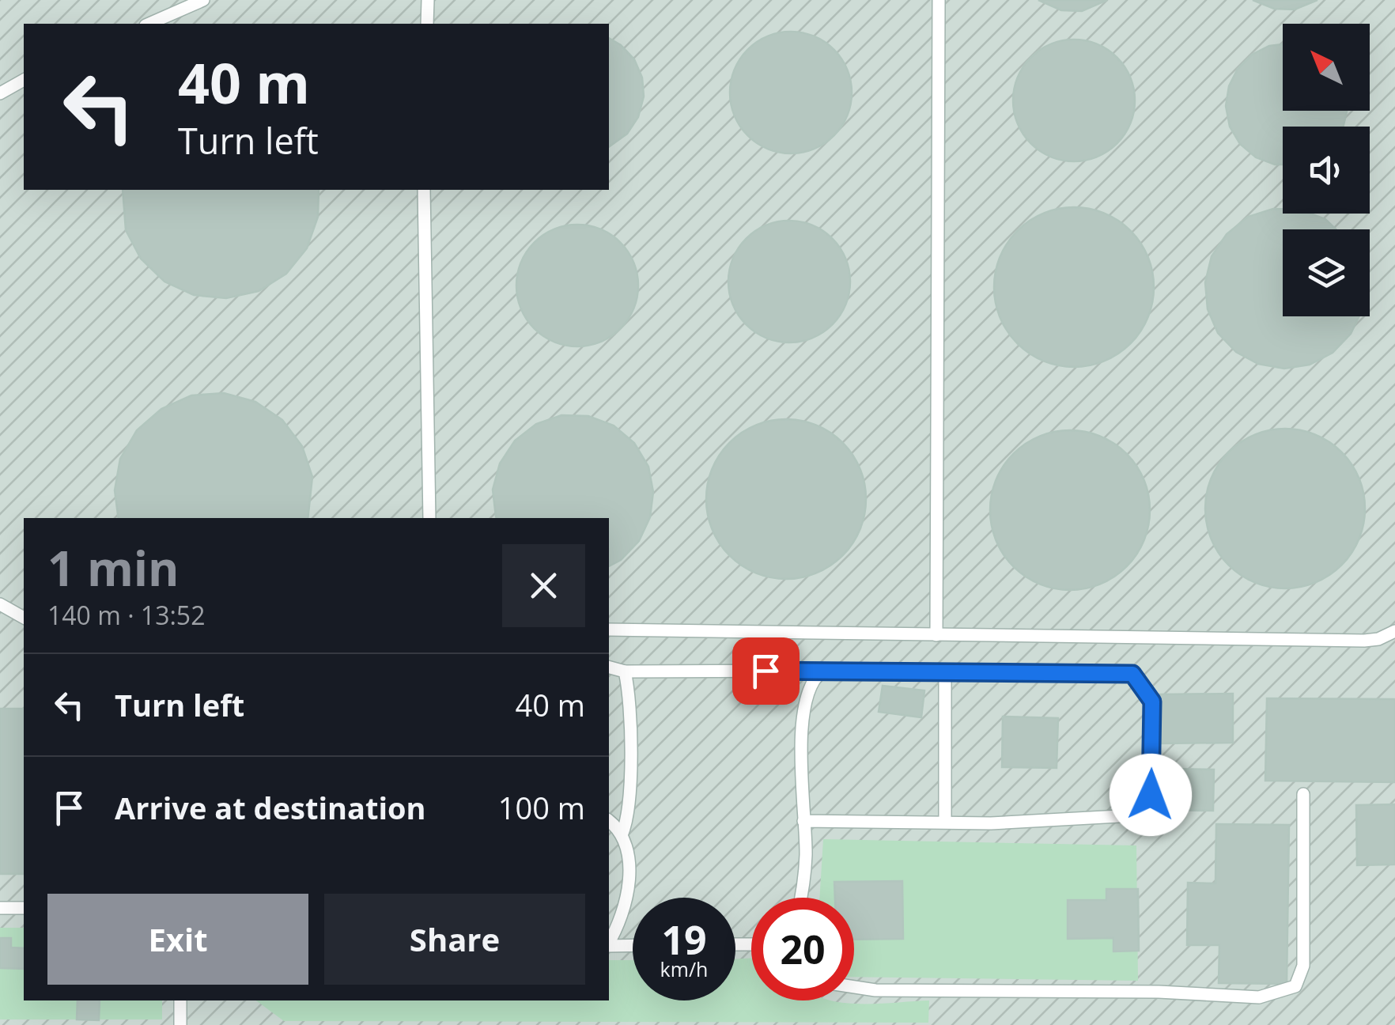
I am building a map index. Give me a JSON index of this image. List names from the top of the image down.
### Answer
{
  "north": "top left",
  "page": {
    "turn": ["40 m", "Turn left"],
    "heading": ["1 min", "140 m · 13:52"],
    "list": [
      {
        "name": "Turn left",
        "value": "40 m"
      },
      {
        "name": "Arrive at destination",
        "value": "100 m"
      }
    ],
    "buttons": ["Exit", "Share"],
    "speed": "19 km/h",
    "limit": "20"
  }
}
